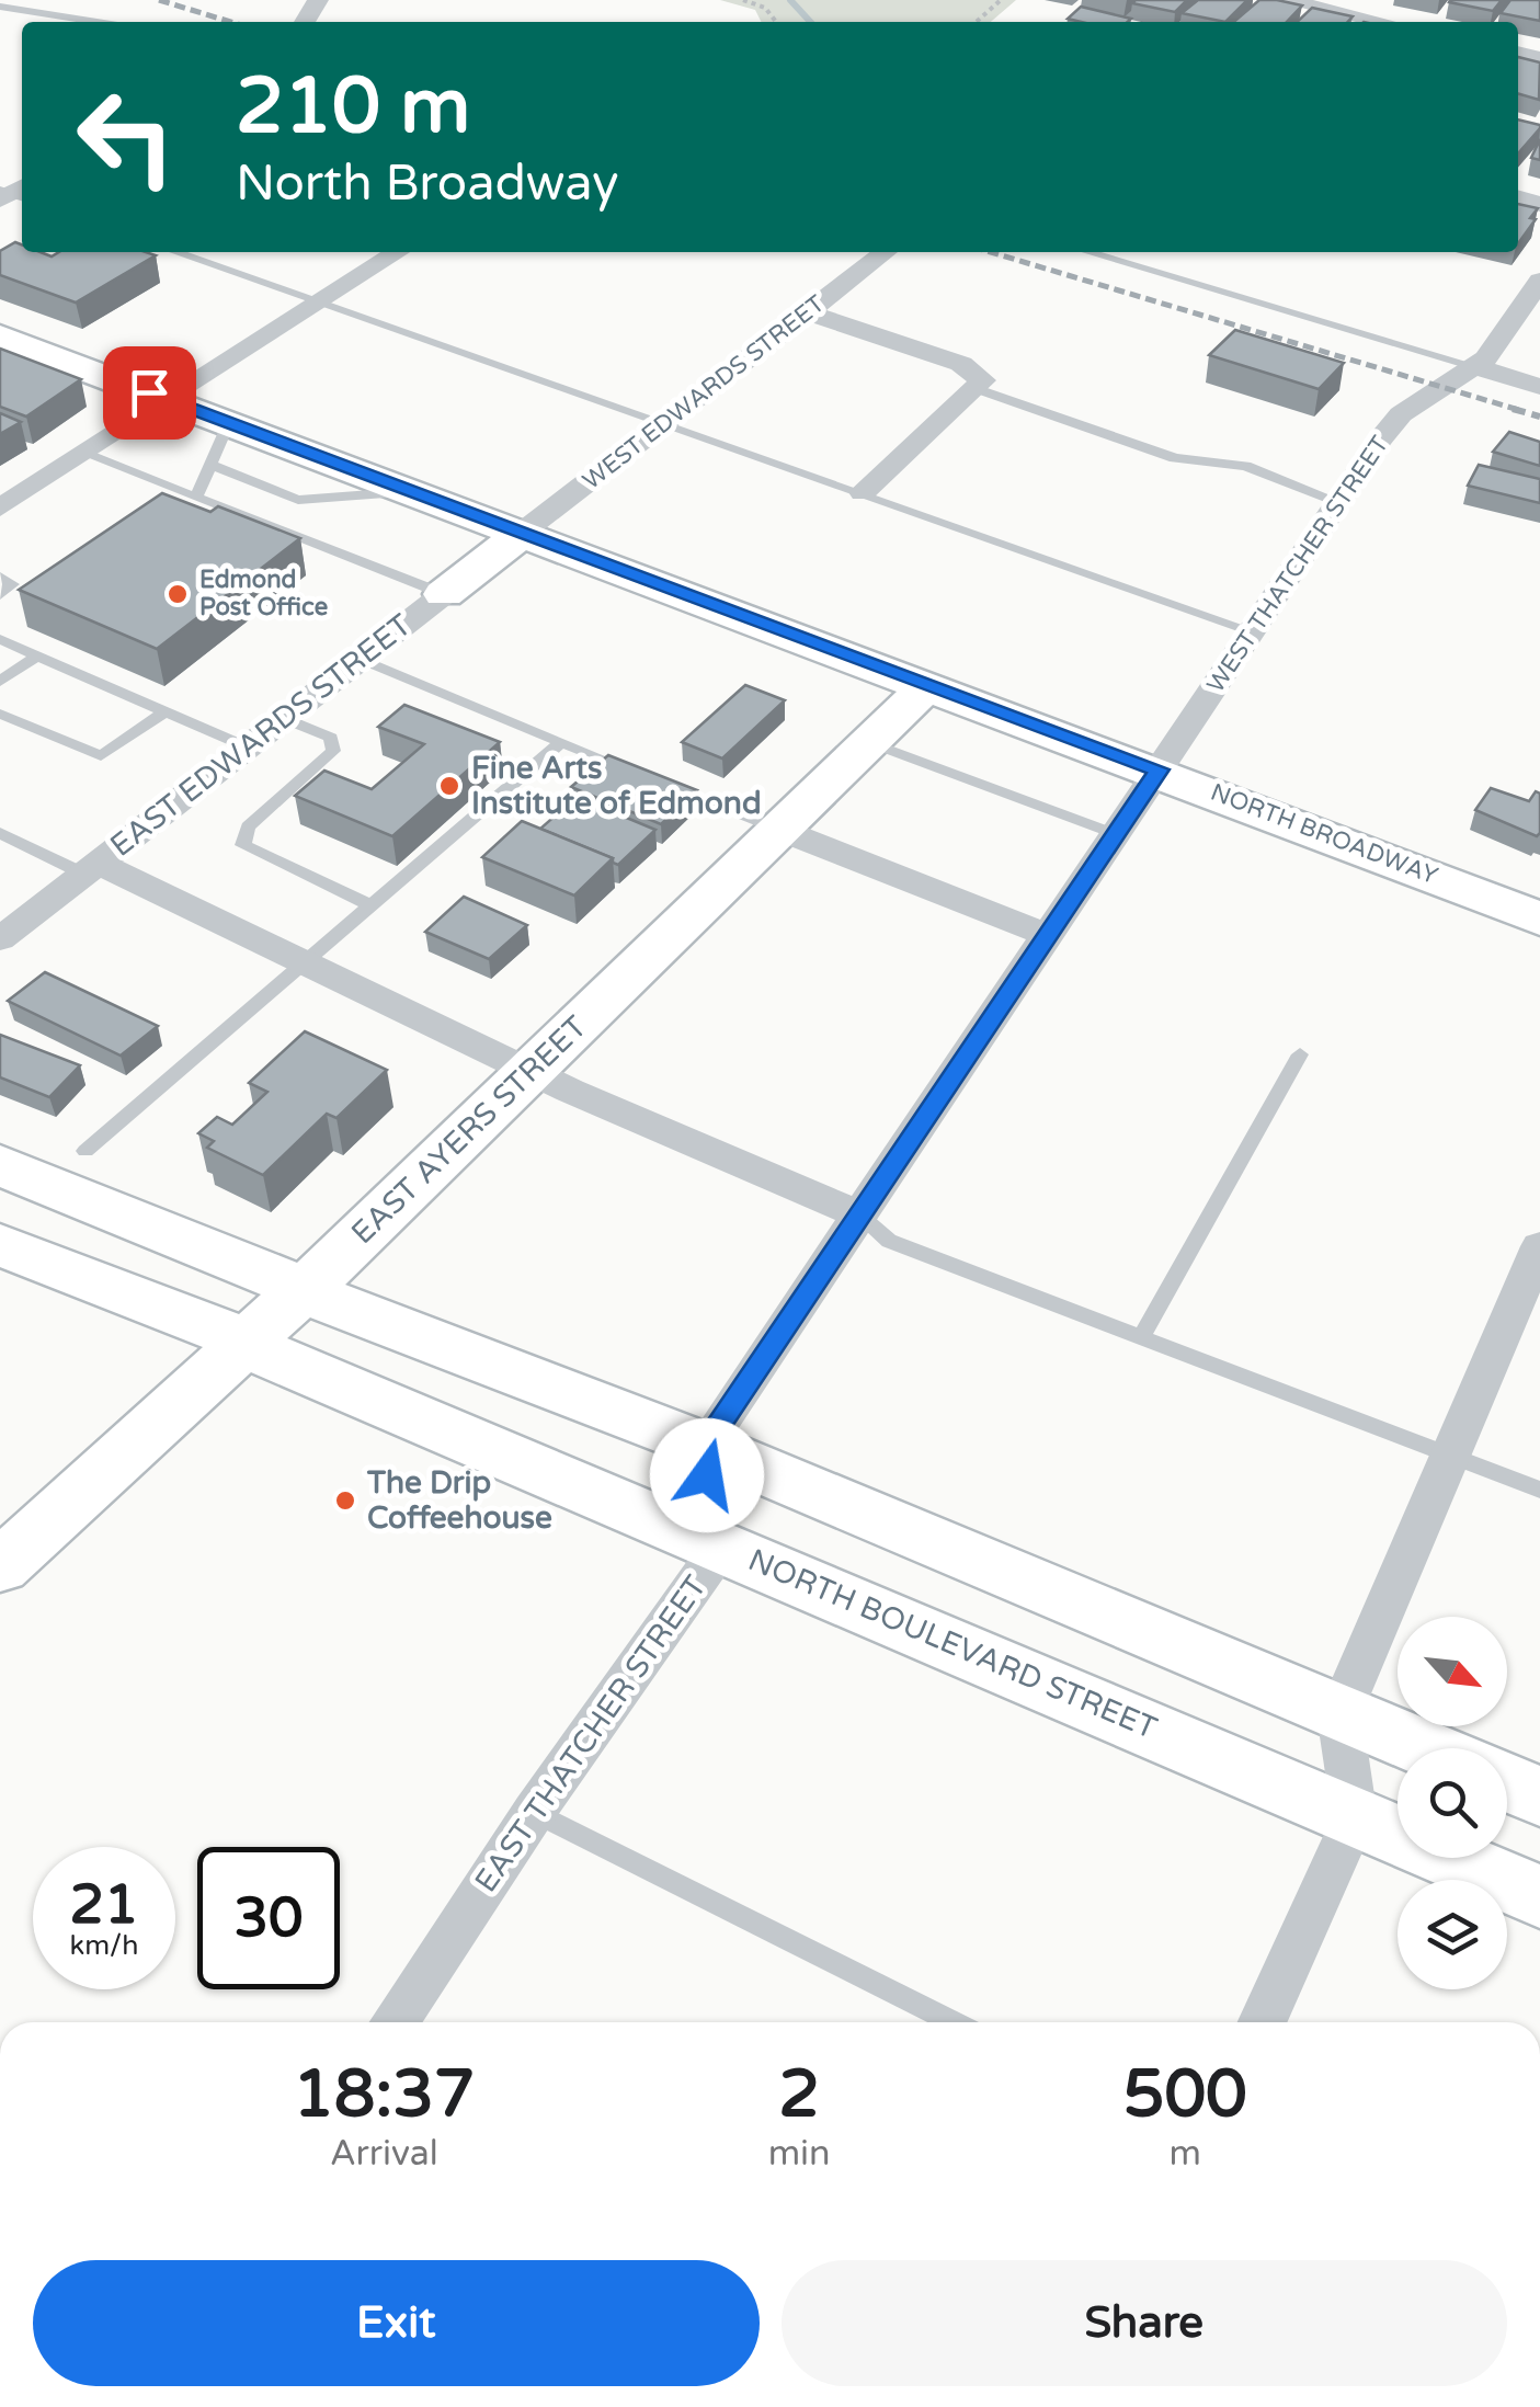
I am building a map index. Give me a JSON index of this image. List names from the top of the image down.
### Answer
{
  "streets": {
    "main road": [
      "EAST EDWARDS STREET",
      "NORTH BROADWAY",
      "EAST AYERS STREET",
      "NORTH BOULEVARD STREET"
    ],
    "street": ["WEST EDWARDS STREET", "WEST THATCHER STREET", "EAST THATCHER STREET"]
  },
  "crossings": [
    ["WEST EDWARDS STREET", "EAST EDWARDS STREET"],
    ["WEST EDWARDS STREET", "NORTH BROADWAY"],
    ["WEST THATCHER STREET", "NORTH BROADWAY"],
    ["EAST EDWARDS STREET", "NORTH BROADWAY"],
    ["NORTH BROADWAY", "EAST AYERS STREET"],
    ["EAST AYERS STREET", "NORTH BOULEVARD STREET"],
    ["NORTH BOULEVARD STREET", "EAST THATCHER STREET"]
  ],
  "places": ["Edmond Post Office", "Fine Arts Institute of Edmond", "The Drip Coffeehouse"],
  "north": "bottom right",
  "page": {
    "turn": ["210 m", "North Broadway"],
    "speed": "21 km/h",
    "limit": "30",
    "eta": [
      "18:37",
      "Arrival",
      "2",
      "min",
      "500",
      "m"
    ],
    "buttons": ["Exit", "Share"]
  }
}
